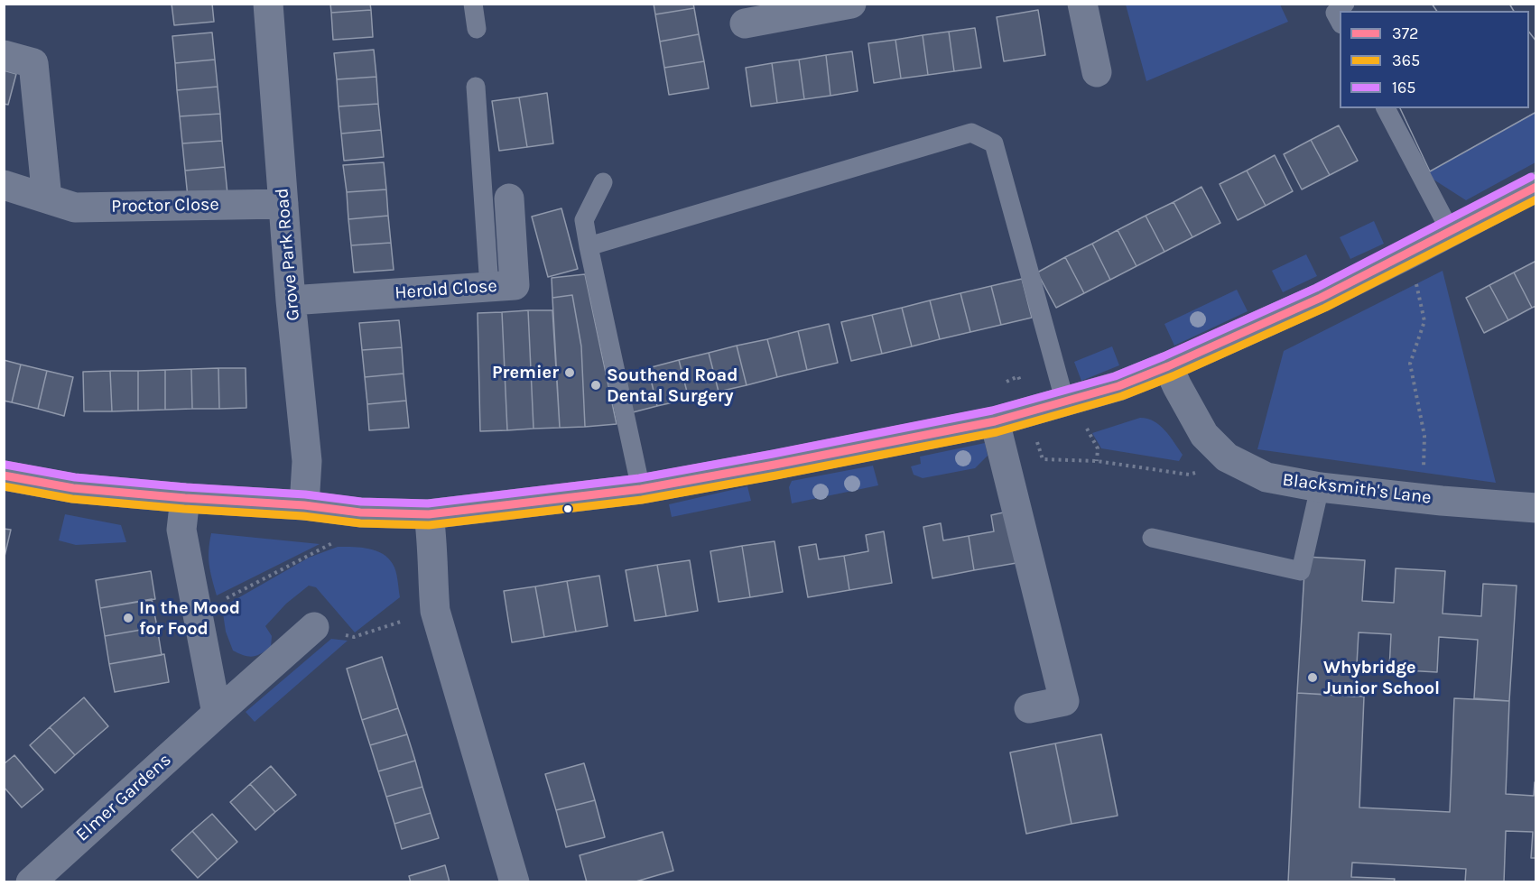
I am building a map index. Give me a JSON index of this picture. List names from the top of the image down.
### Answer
{
  "streets": {
    "street": [
      "Proctor Close",
      "Grove Park Road",
      "Herold Close",
      "Blacksmith's Lane",
      "Elmer Gardens"
    ]
  },
  "crossings": [
    ["Proctor Close", "Grove Park Road"],
    ["Grove Park Road", "Herold Close"]
  ],
  "places": [
    "Premier",
    "Southend Road Dental Surgery",
    "In the Mood for Food",
    "Whybridge Junior School"
  ],
  "lines": ["transit line 165", "transit line 372", "transit line 365"],
  "legend": ["372", "365", "165"]
}
